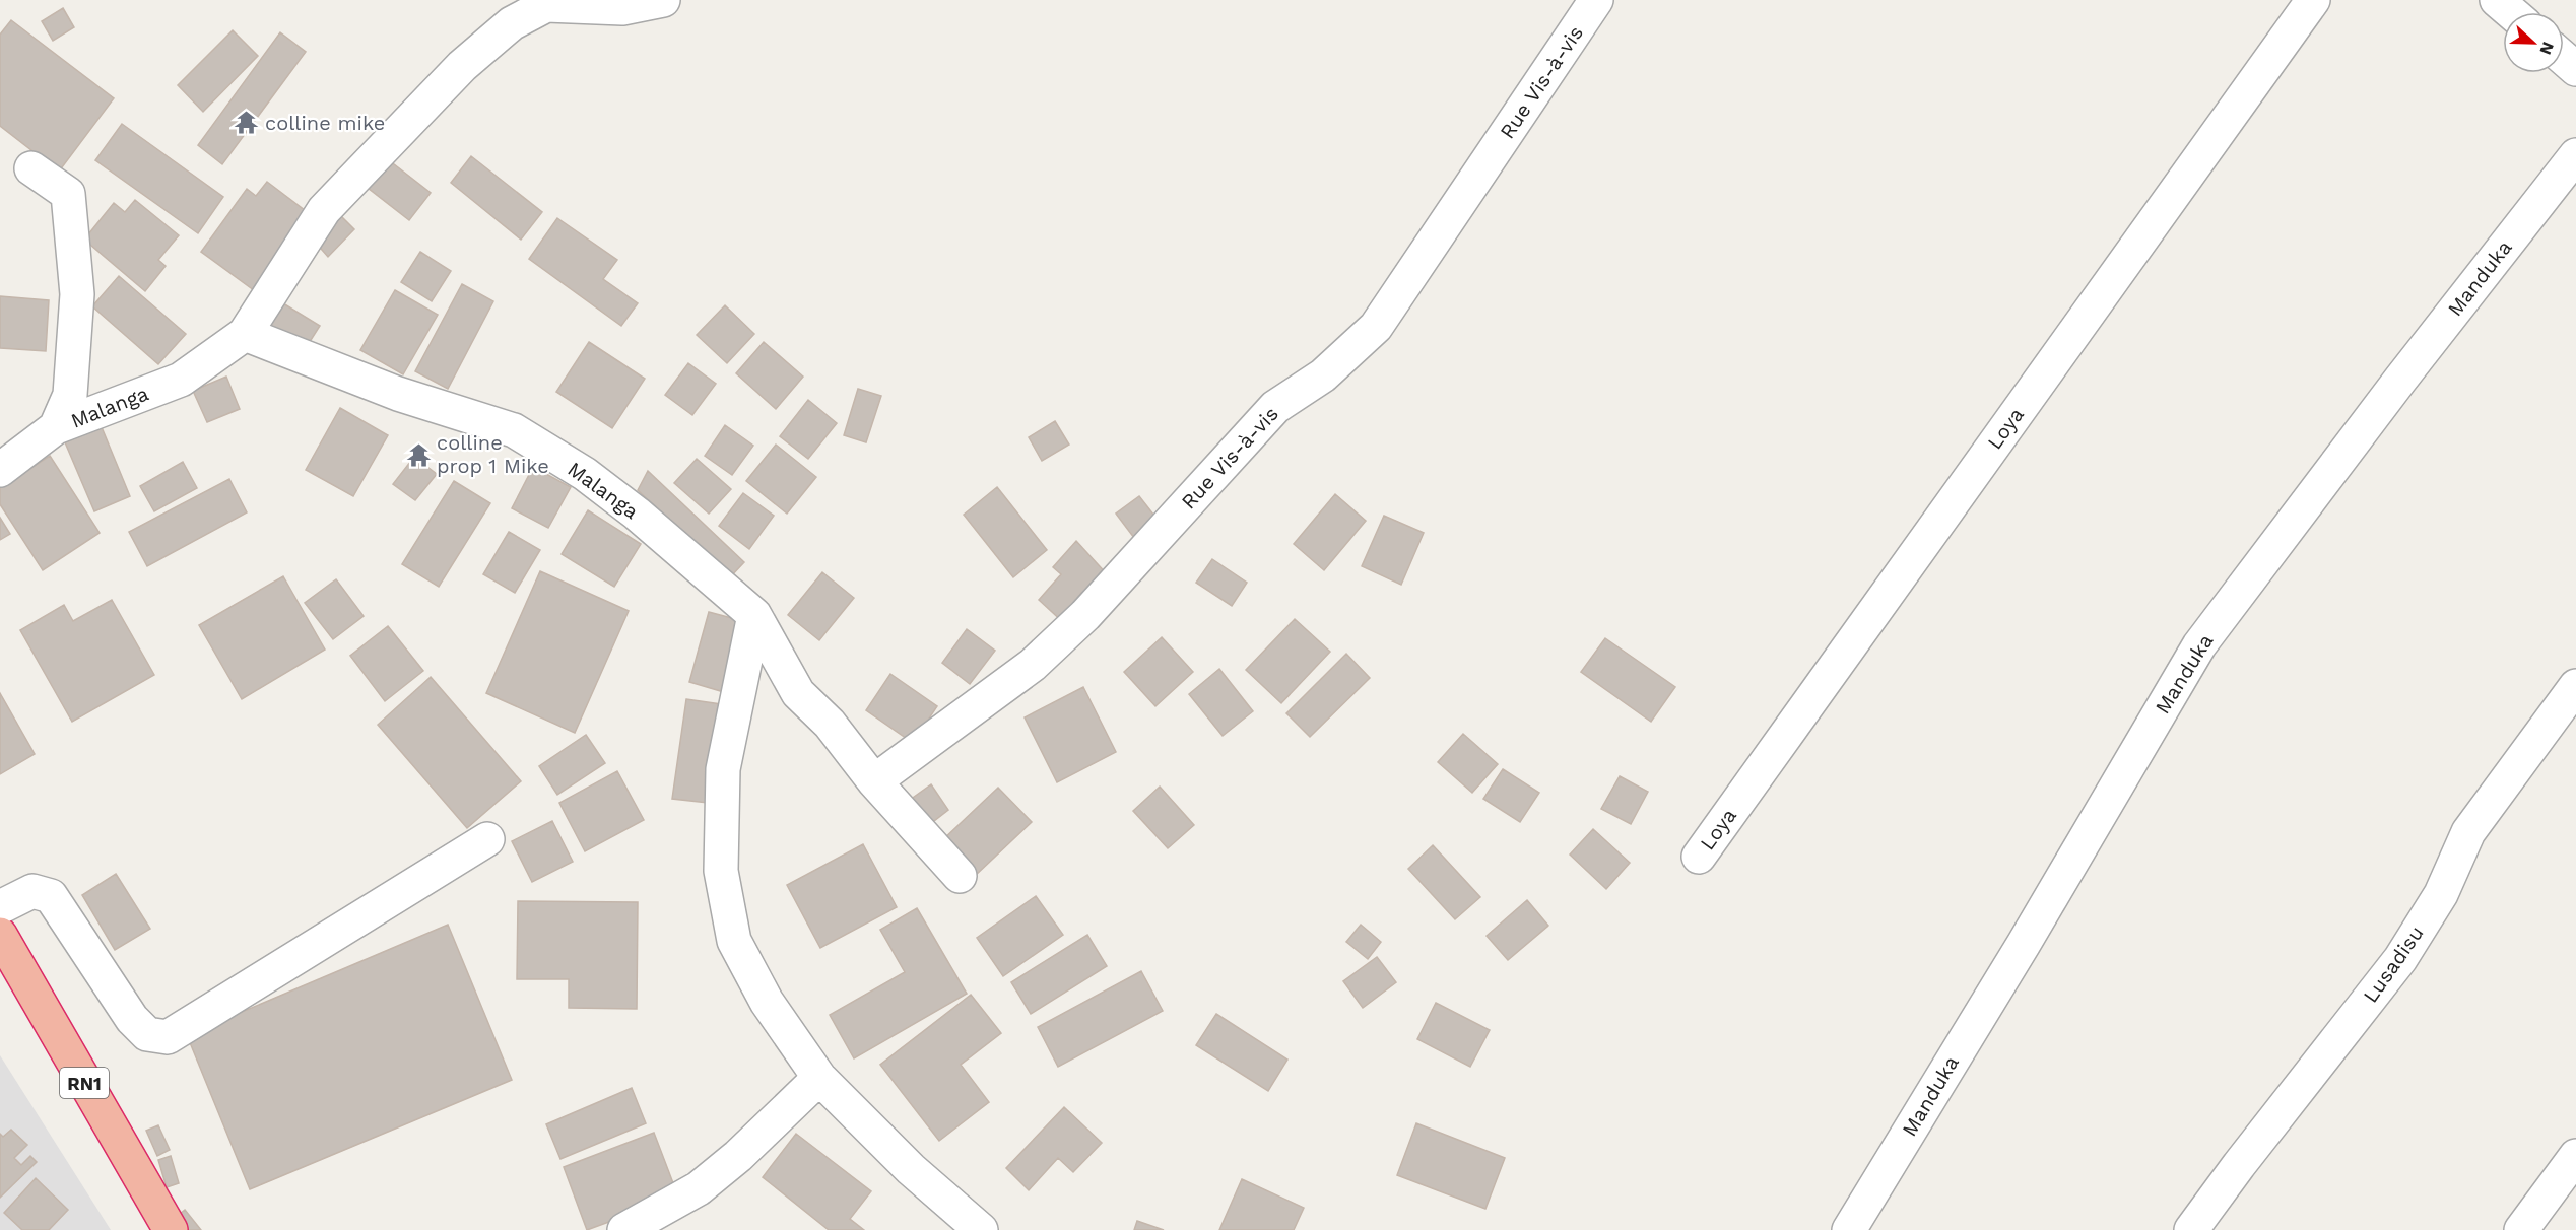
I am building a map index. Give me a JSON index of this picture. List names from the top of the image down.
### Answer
{
  "streets": {
    "highway": ["RN1"],
    "street": [
      "Rue Vis-à-vis",
      "Manduka",
      "Malanga",
      "Loya",
      "Lusadisu"
    ]
  },
  "crossings": [
    ["Rue Vis-à-vis", "Malanga"]
  ],
  "places": {
    "temple": ["colline mike", "colline prop 1 Mike"]
  },
  "north": "right"
}
